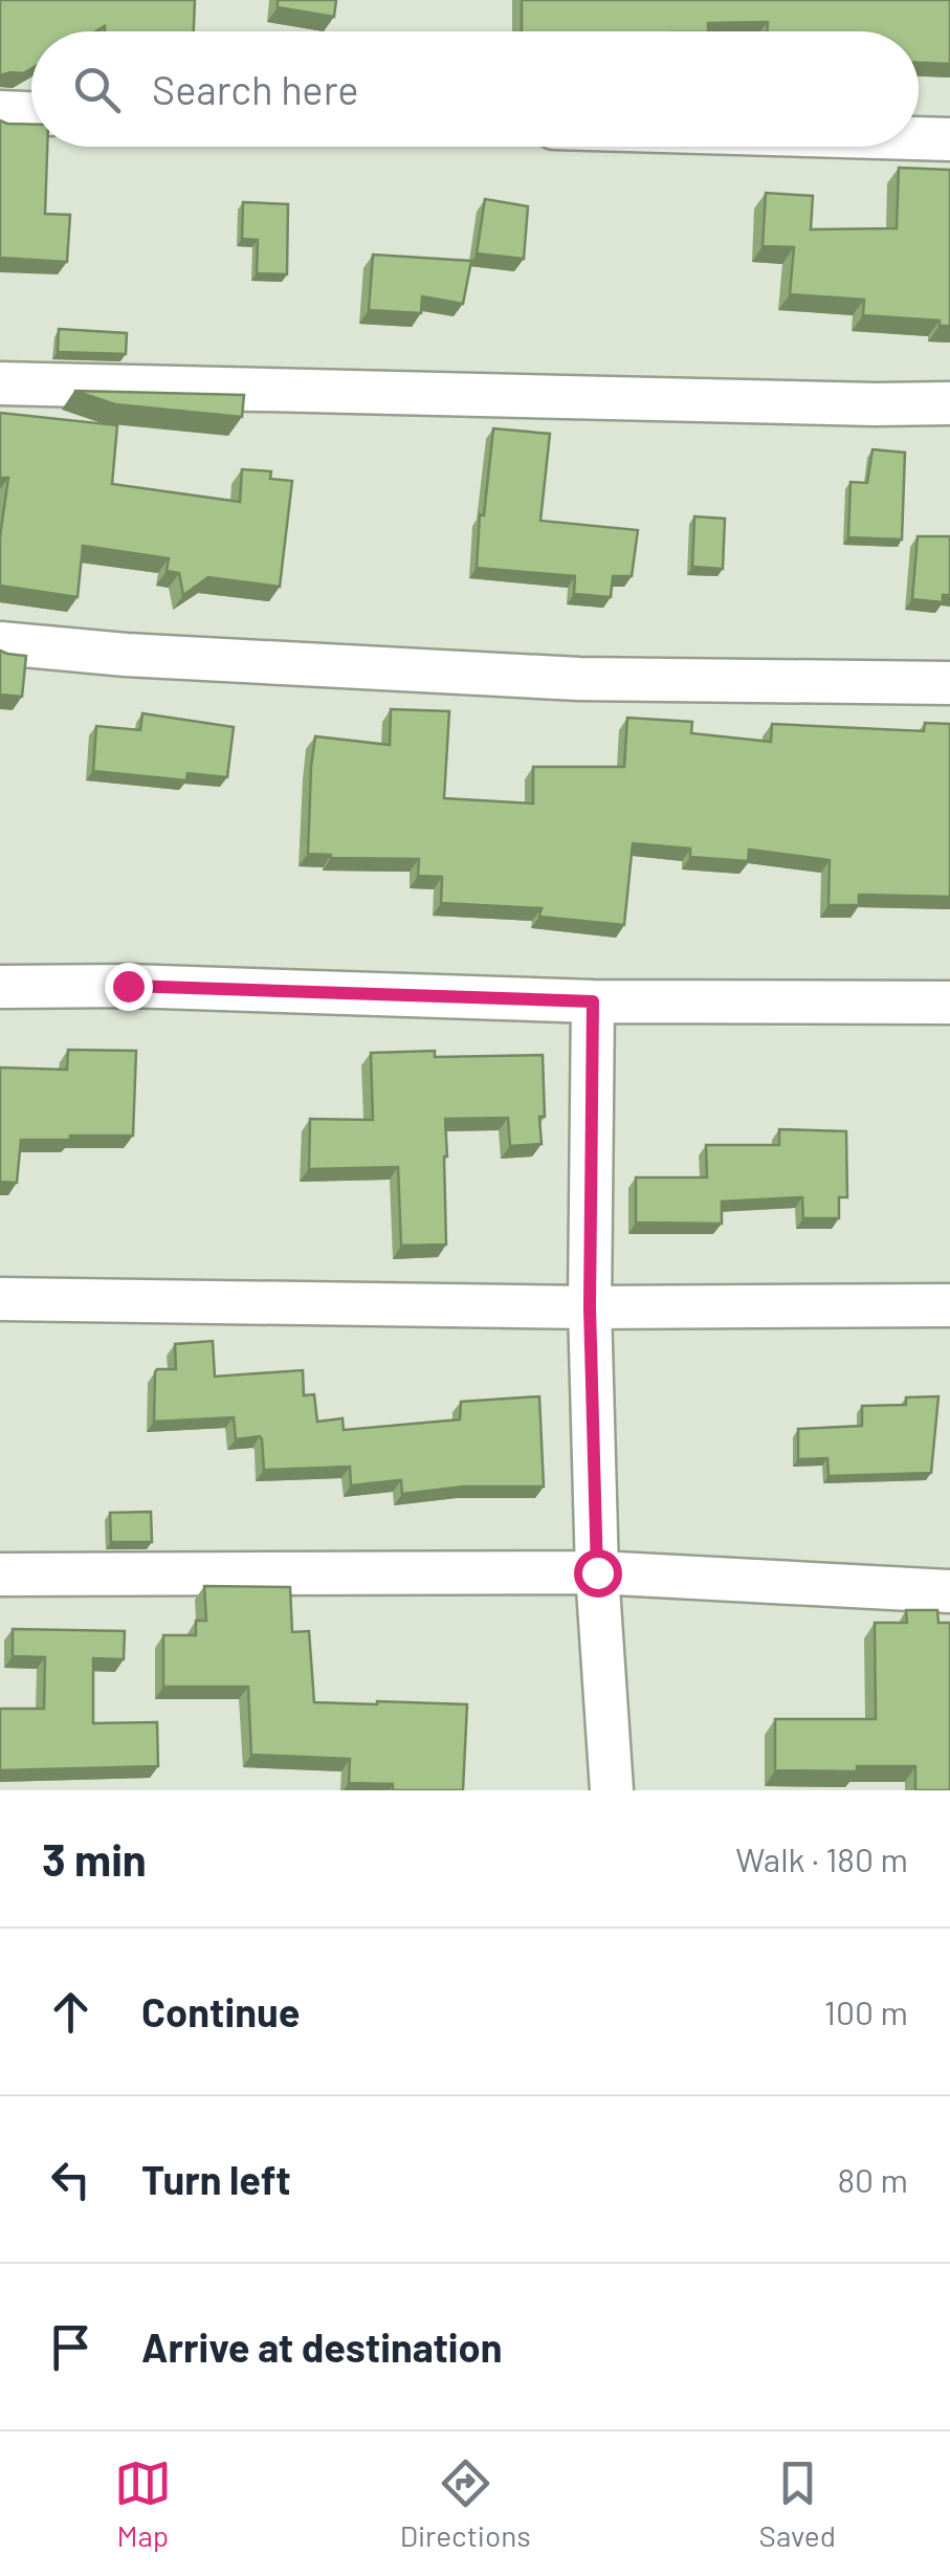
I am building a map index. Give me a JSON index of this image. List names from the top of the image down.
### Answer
{
  "page": {
    "search": "Search here",
    "heading": ["3 min", "Walk · 180 m"],
    "list": [
      ["Continue", "100 m"],
      ["Turn left", "80 m"],
      "Arrive at destination"
    ],
    "nav": ["Map", "Directions", "Saved"]
  }
}
